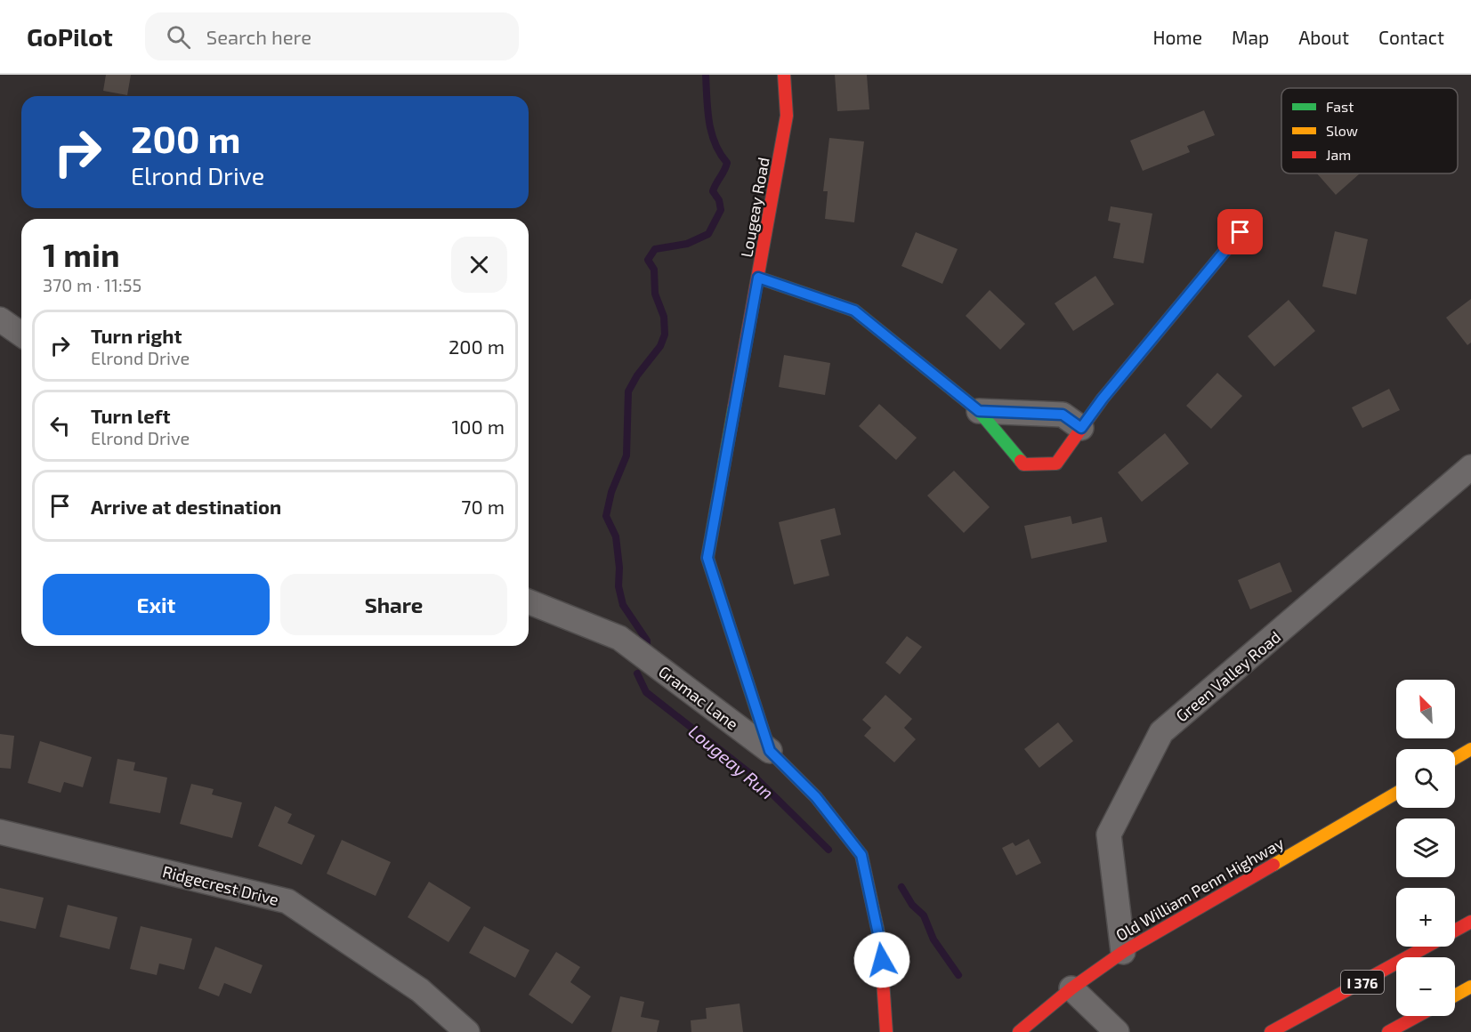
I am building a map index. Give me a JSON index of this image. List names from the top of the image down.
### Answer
{
  "streets": {
    "main road": ["Lougeay Road", "Old William Penn Highway", "I 376"],
    "street": ["Green Valley Road", "Gramac Lane", "Ridgecrest Drive"]
  },
  "crossings": [
    ["Lougeay Road", "Gramac Lane"],
    ["Green Valley Road", "Old William Penn Highway"]
  ],
  "water": ["Lougeay Run"],
  "legend": ["Fast", "Slow", "Jam"],
  "north": "top left",
  "page": {
    "header": "GoPilot",
    "search": "Search here",
    "nav": [
      "Home",
      "Map",
      "About",
      "Contact"
    ],
    "turn": ["200 m", "Elrond Drive"],
    "heading": ["1 min", "370 m · 11:55"],
    "list": [
      {
        "name": "Turn right",
        "note": "Elrond Drive",
        "value": "200 m"
      },
      {
        "name": "Turn left",
        "note": "Elrond Drive",
        "value": "100 m"
      },
      {
        "name": "Arrive at destination",
        "value": "70 m"
      }
    ],
    "buttons": ["Exit", "Share"],
    "map_buttons": ["+", "−"]
  }
}
